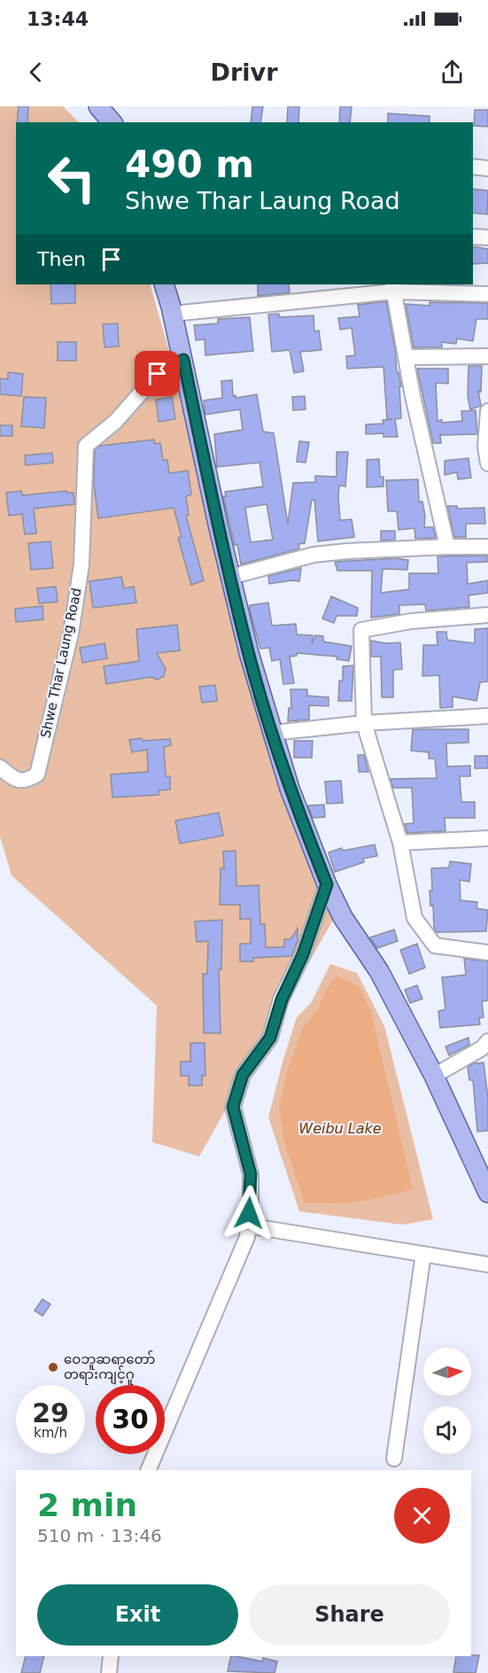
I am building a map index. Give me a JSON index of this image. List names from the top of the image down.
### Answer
{
  "streets": {
    "street": ["Shwe Thar Laung Road"]
  },
  "water": ["Weibu Lake"],
  "places": ["ဝေဘူဆရာတော် တရားကျင့်ဂူ"],
  "north": "right",
  "page": {
    "status": "13:44",
    "header": "Drivr",
    "turn": ["490 m", "Shwe Thar Laung Road"],
    "then": "Then",
    "speed": "29 km/h",
    "limit": "30",
    "heading": ["2 min", "510 m · 13:46"],
    "buttons": ["Exit", "Share"]
  }
}
